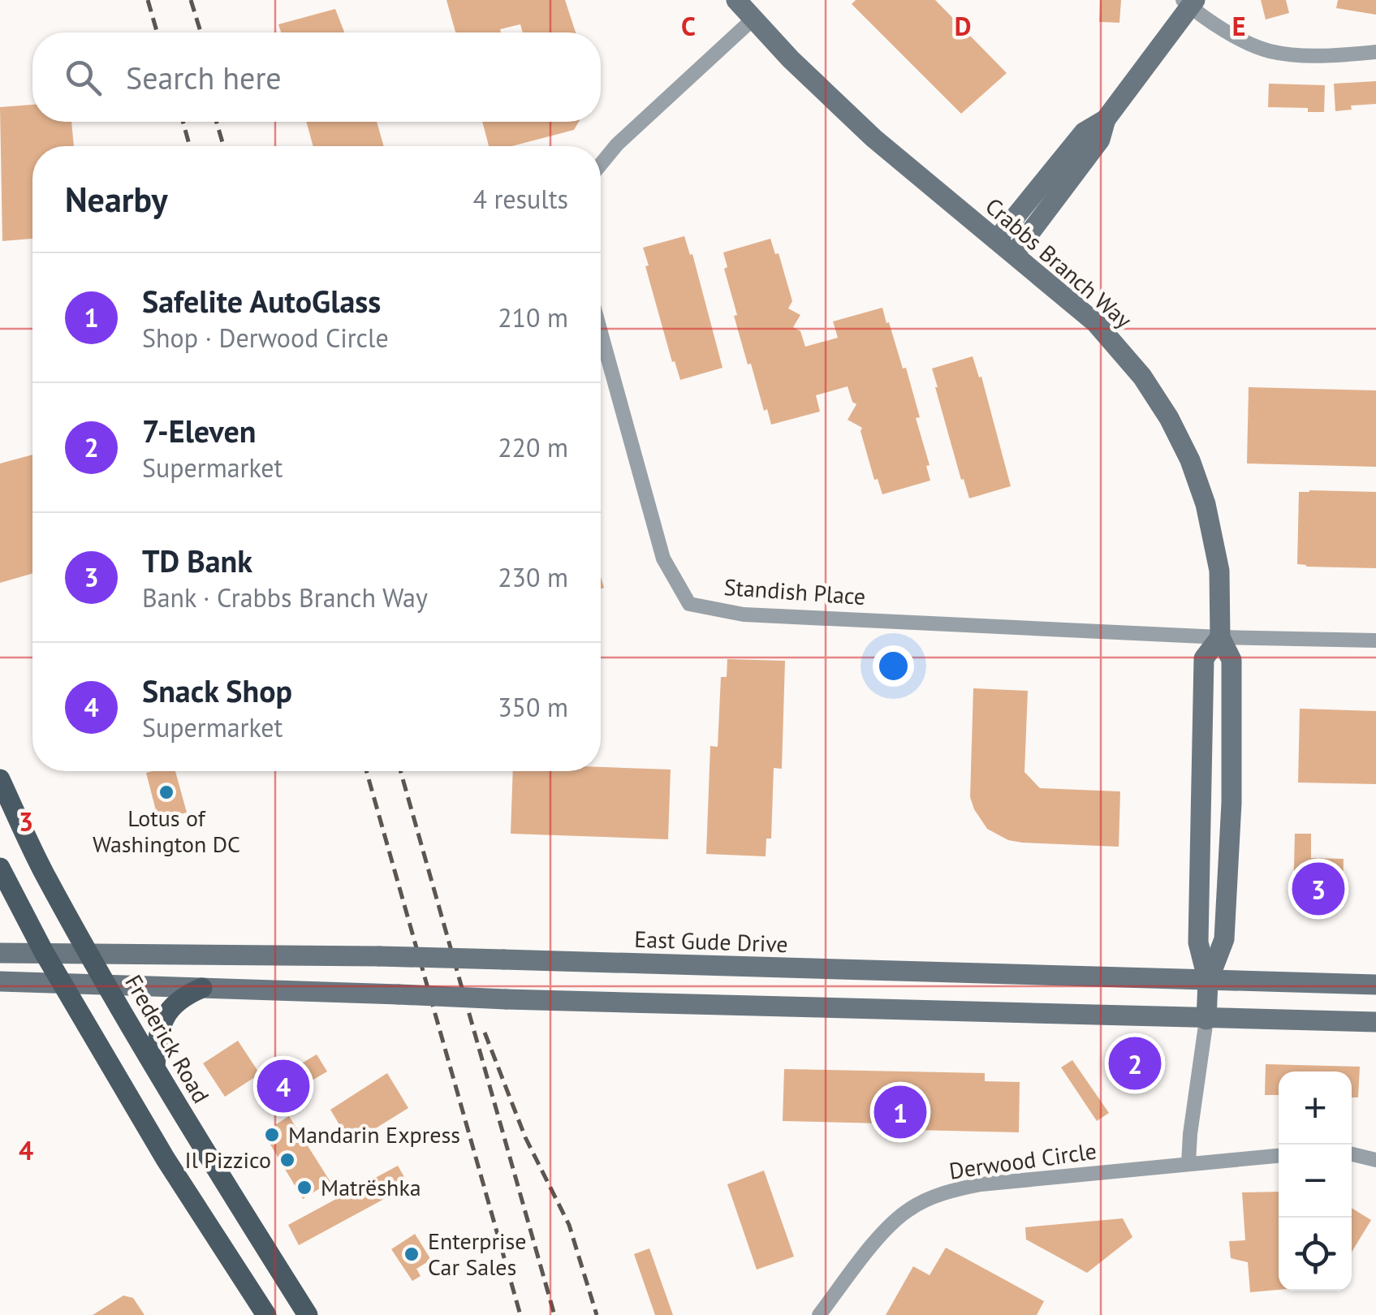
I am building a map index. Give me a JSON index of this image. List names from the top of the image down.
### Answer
{
  "streets": {
    "main road": ["Crabbs Branch Way", "East Gude Drive", "Frederick Road"],
    "street": ["Standish Place", "Derwood Circle"]
  },
  "crossings": [
    ["Crabbs Branch Way", "Standish Place"],
    ["Crabbs Branch Way", "East Gude Drive"],
    ["East Gude Drive", "Frederick Road"]
  ],
  "places": [
    "Lotus of Washington DC",
    "Mandarin Express",
    "Il Pizzico",
    "Matrëshka",
    "Enterprise Car Sales"
  ],
  "page": {
    "search": "Search here",
    "heading": ["Nearby", "4 results"],
    "list": [
      {
        "mark": "1",
        "name": "Safelite AutoGlass",
        "note": "Shop · Derwood Circle",
        "value": "210 m"
      },
      {
        "mark": "2",
        "name": "7-Eleven",
        "note": "Supermarket",
        "value": "220 m"
      },
      {
        "mark": "3",
        "name": "TD Bank",
        "note": "Bank · Crabbs Branch Way",
        "value": "230 m"
      },
      {
        "mark": "4",
        "name": "Snack Shop",
        "note": "Supermarket",
        "value": "350 m"
      }
    ],
    "pins": [
      "3",
      "2",
      "4",
      "1"
    ],
    "map_buttons": ["+", "−"]
  },
  "grid": {
    "columns": ["C", "D", "E"],
    "rows": ["3", "4"]
  }
}
